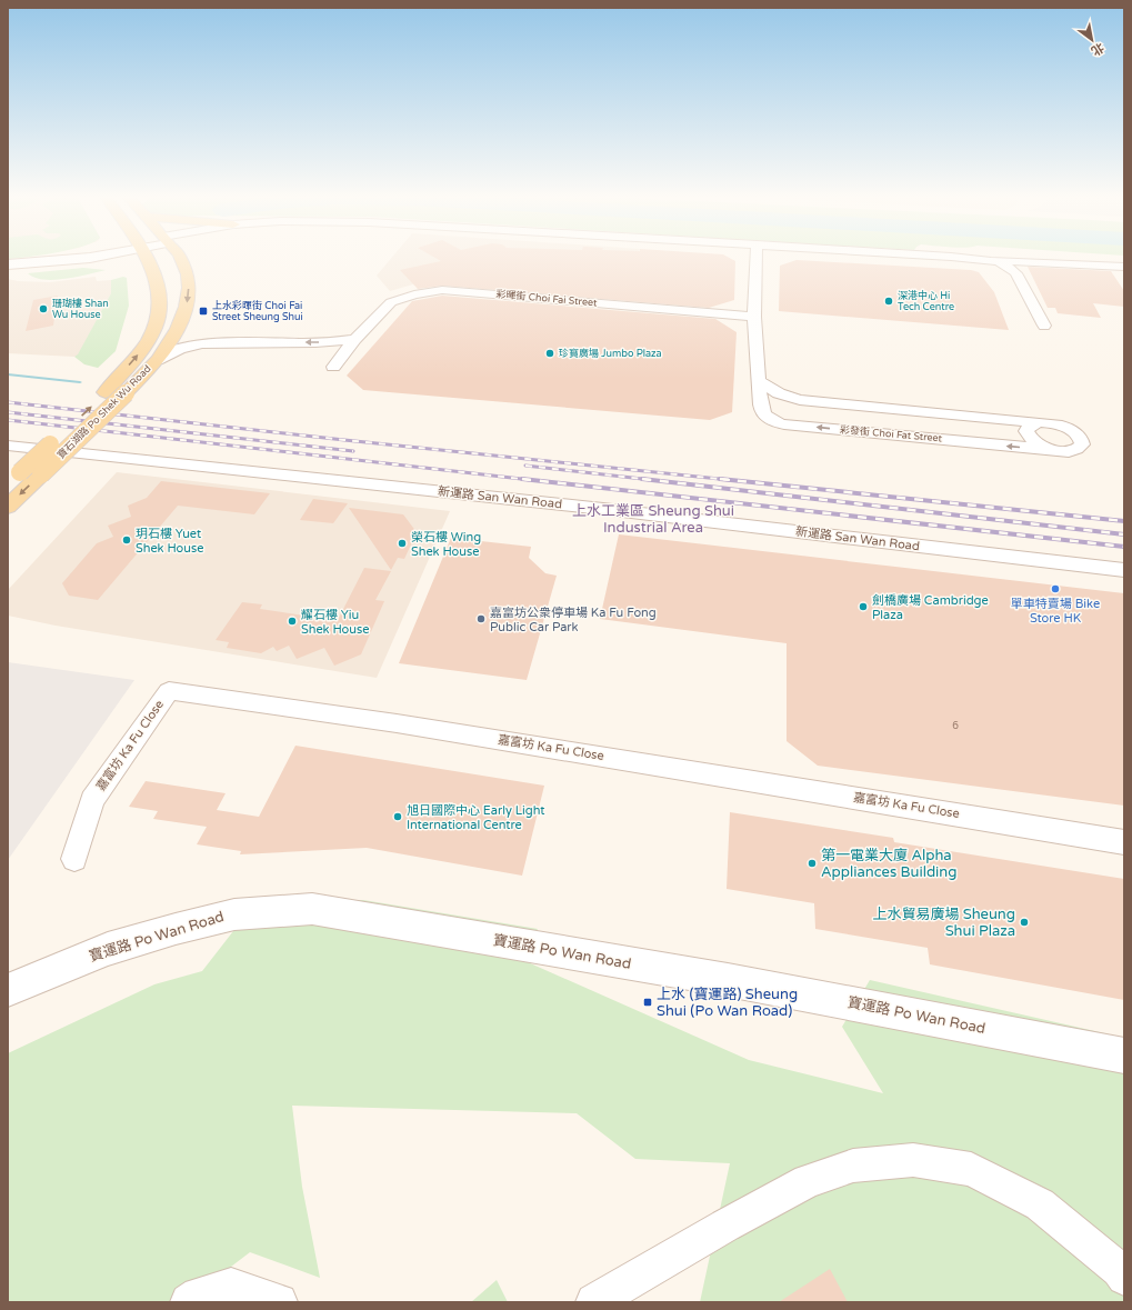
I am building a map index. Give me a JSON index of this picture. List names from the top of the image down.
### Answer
{
  "streets": {
    "main road": ["寶石湖路 Po Shek Wu Road"],
    "street": [
      "彩暉街 Choi Fai Street",
      "彩發街 Choi Fat Street",
      "新運路 San Wan Road",
      "嘉富坊 Ka Fu Close",
      "寶運路 Po Wan Road"
    ]
  },
  "crossings": [
    ["彩暉街 Choi Fai Street", "彩發街 Choi Fat Street"]
  ],
  "districts": ["上水工業區 Sheung Shui Industrial Area"],
  "places": {
    "other": [
      "深港中心 Hi Tech Centre",
      "珊瑚樓 Shan Wu House",
      "珍寶廣場 Jumbo Plaza",
      "玥石樓 Yuet Shek House",
      "榮石樓 Wing Shek House",
      "單車特賣場 Bike Store HK",
      "劍橋廣場 Cambridge Plaza",
      "嘉富坊公衆停車場 Ka Fu Fong Public Car Park",
      "耀石樓 Yiu Shek House",
      "旭日國際中心 Early Light International Centre",
      "第一電業大廈 Alpha Appliances Building",
      "上水貿易廣場 Sheung Shui Plaza"
    ],
    "transit": ["上水彩暉街 Choi Fai Street Sheung Shui", "上水 (寶運路) Sheung Shui (Po Wan Road)"]
  },
  "house_numbers": ["6"],
  "north": "bottom right"
}
